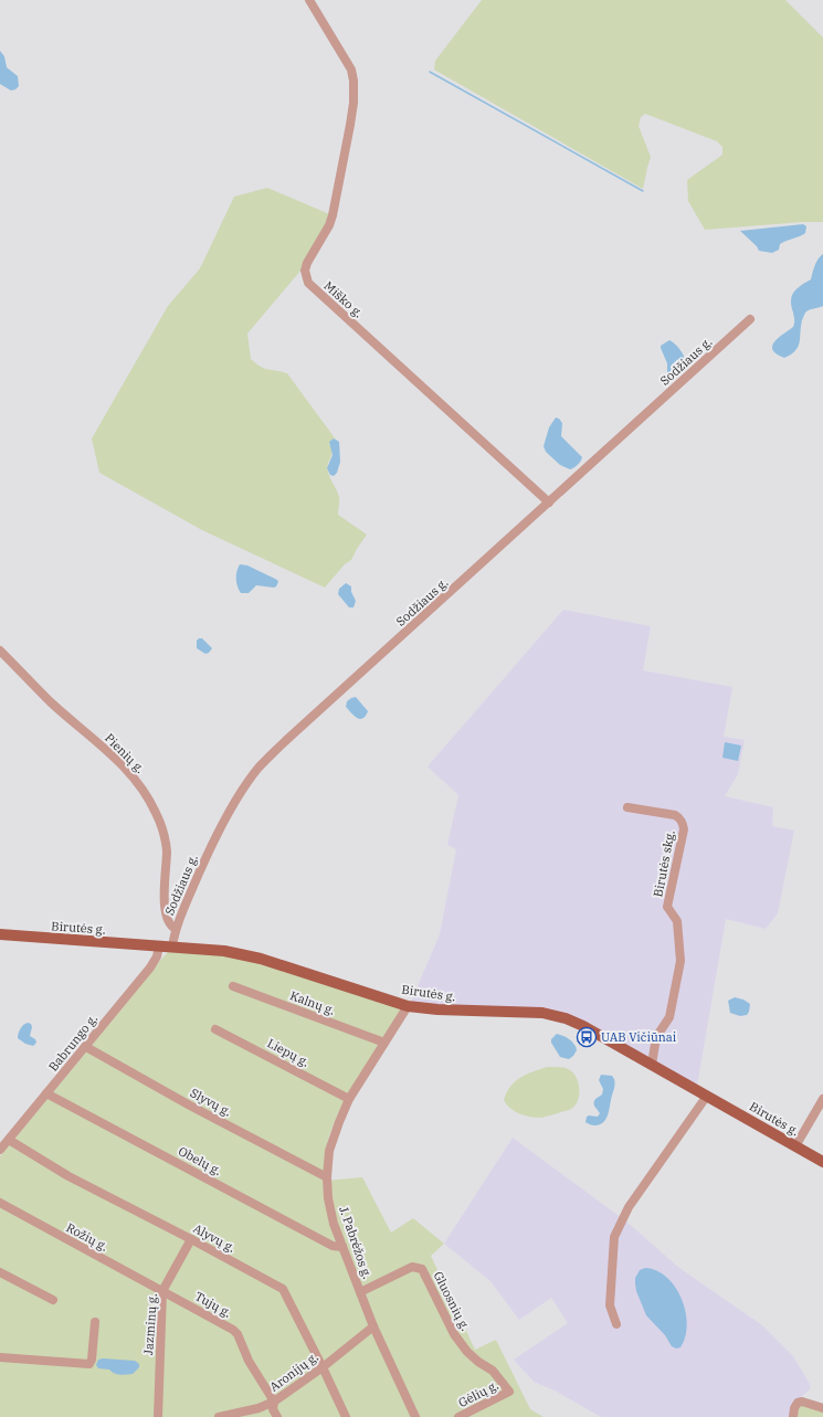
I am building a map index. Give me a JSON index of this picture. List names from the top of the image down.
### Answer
{
  "streets": {
    "main road": ["Birutės g."],
    "street": [
      "Miško g.",
      "Sodžiaus g.",
      "Pienių g.",
      "Birutės skg.",
      "Kalnų g.",
      "Babrungo g.",
      "Liepų g.",
      "Slyvų g.",
      "Obelų g.",
      "Rožių g.",
      "Alyvų g.",
      "J. Pabrėžos g.",
      "Gluosnių g.",
      "Tujų g.",
      "Jazminų g.",
      "Aronijų g.",
      "Gėlių g."
    ]
  },
  "crossings": [
    ["Miško g.", "Sodžiaus g."],
    ["Sodžiaus g.", "Pienių g."],
    ["Sodžiaus g.", "Birutės g."],
    ["Birutės skg.", "Birutės g."],
    ["Birutės g.", "Babrungo g."],
    ["Birutės g.", "J. Pabrėžos g."],
    ["Kalnų g.", "J. Pabrėžos g."],
    ["Babrungo g.", "Slyvų g."],
    ["Babrungo g.", "Obelų g."],
    ["Babrungo g.", "Alyvų g."],
    ["Liepų g.", "J. Pabrėžos g."],
    ["Slyvų g.", "J. Pabrėžos g."],
    ["Obelų g.", "J. Pabrėžos g."],
    ["Rožių g.", "Tujų g."],
    ["Rožių g.", "Jazminų g."],
    ["Alyvų g.", "Jazminų g."],
    ["Alyvų g.", "Aronijų g."],
    ["J. Pabrėžos g.", "Gluosnių g."],
    ["J. Pabrėžos g.", "Aronijų g."],
    ["Gluosnių g.", "Gėlių g."],
    ["Tujų g.", "Jazminų g."],
    ["Tujų g.", "Aronijų g."]
  ],
  "places": {
    "bus stop": ["UAB Vičiūnai"]
  }
}
